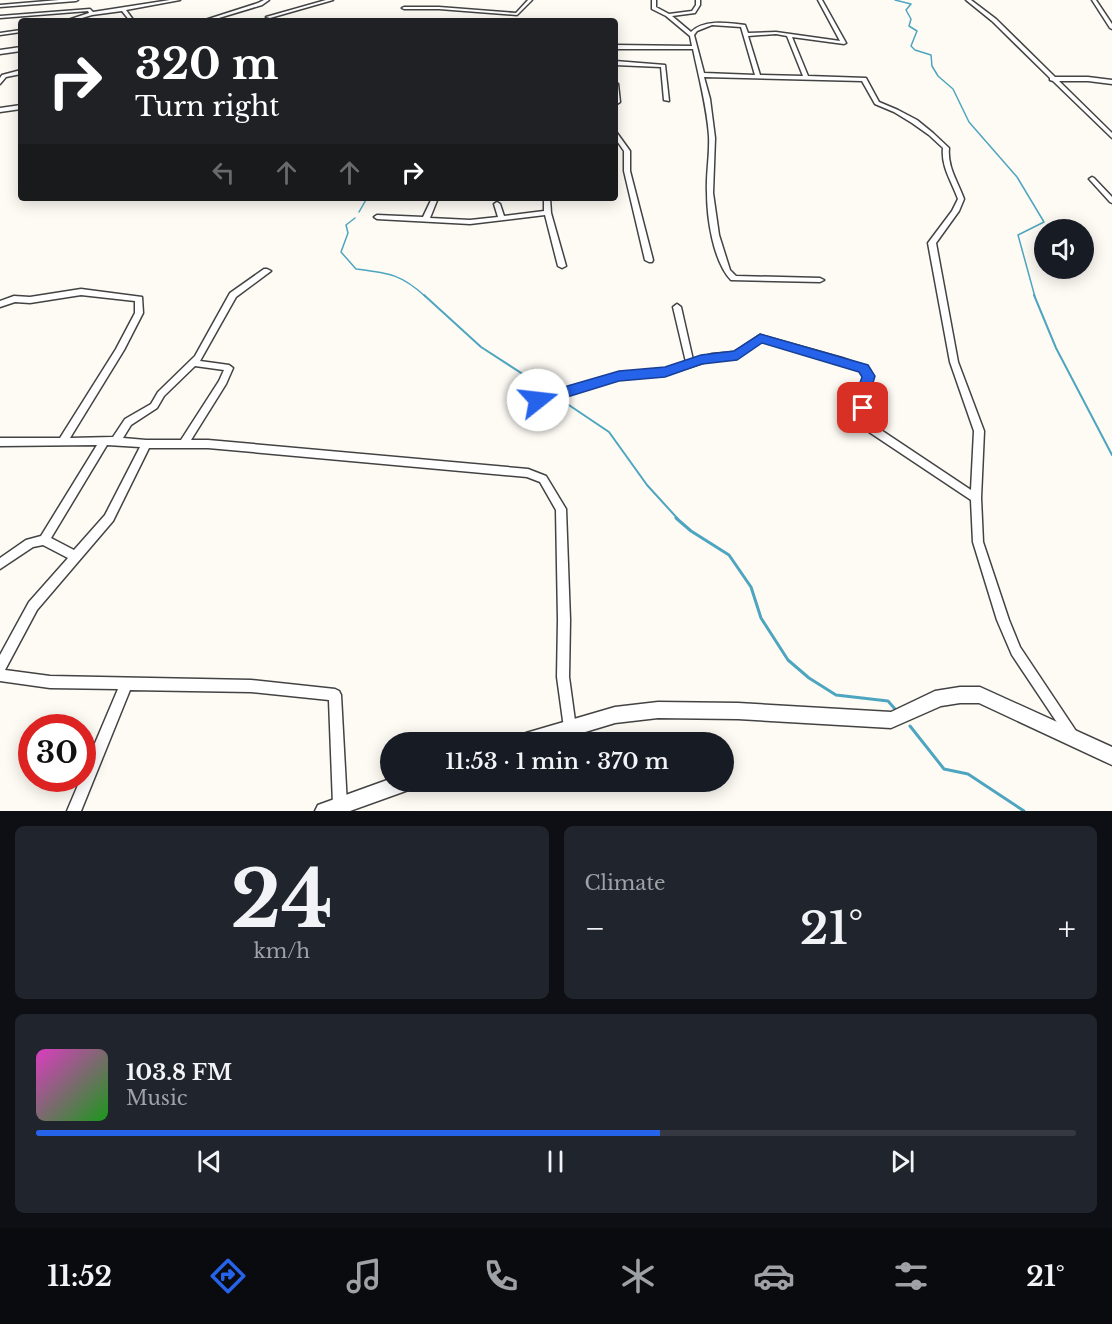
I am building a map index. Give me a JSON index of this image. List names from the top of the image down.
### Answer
{
  "page": {
    "turn": ["320 m", "Turn right"],
    "limit": "30",
    "trip": "11:53 · 1 min · 370 m",
    "tile": [
      ["24", "km/h"],
      "Climate"
    ],
    "heat": ["−", "21°", "+"],
    "song": ["103.8 FM", "Music"],
    "tabs": ["11:52", "21°"]
  }
}
